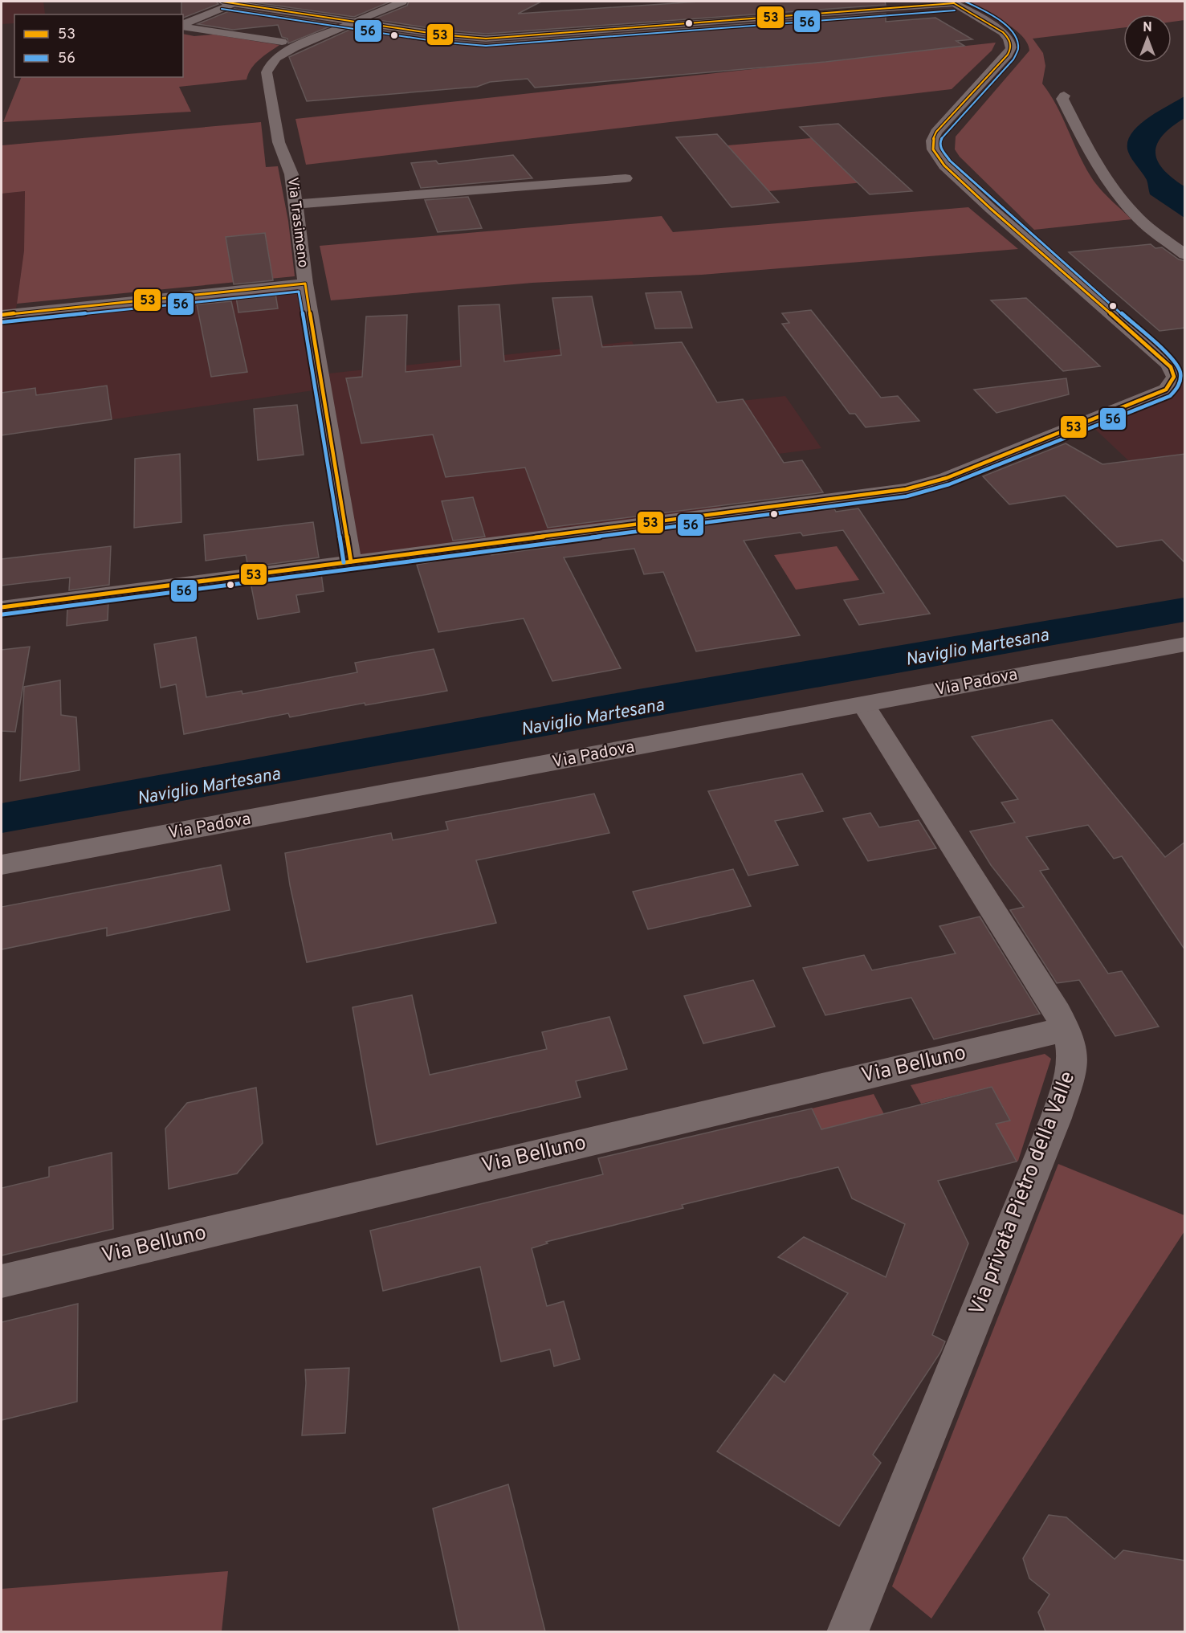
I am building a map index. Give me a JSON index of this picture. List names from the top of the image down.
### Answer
{
  "streets": {
    "street": [
      "Via Trasimeno",
      "Via Padova",
      "Via Belluno",
      "Via privata Pietro della Valle"
    ]
  },
  "crossings": [
    ["Via Padova", "Via privata Pietro della Valle"],
    ["Via Belluno", "Via privata Pietro della Valle"]
  ],
  "water": ["Naviglio Martesana"],
  "lines": ["transit line 53", "transit line 56"],
  "legend": ["53", "56"],
  "north": "top"
}
